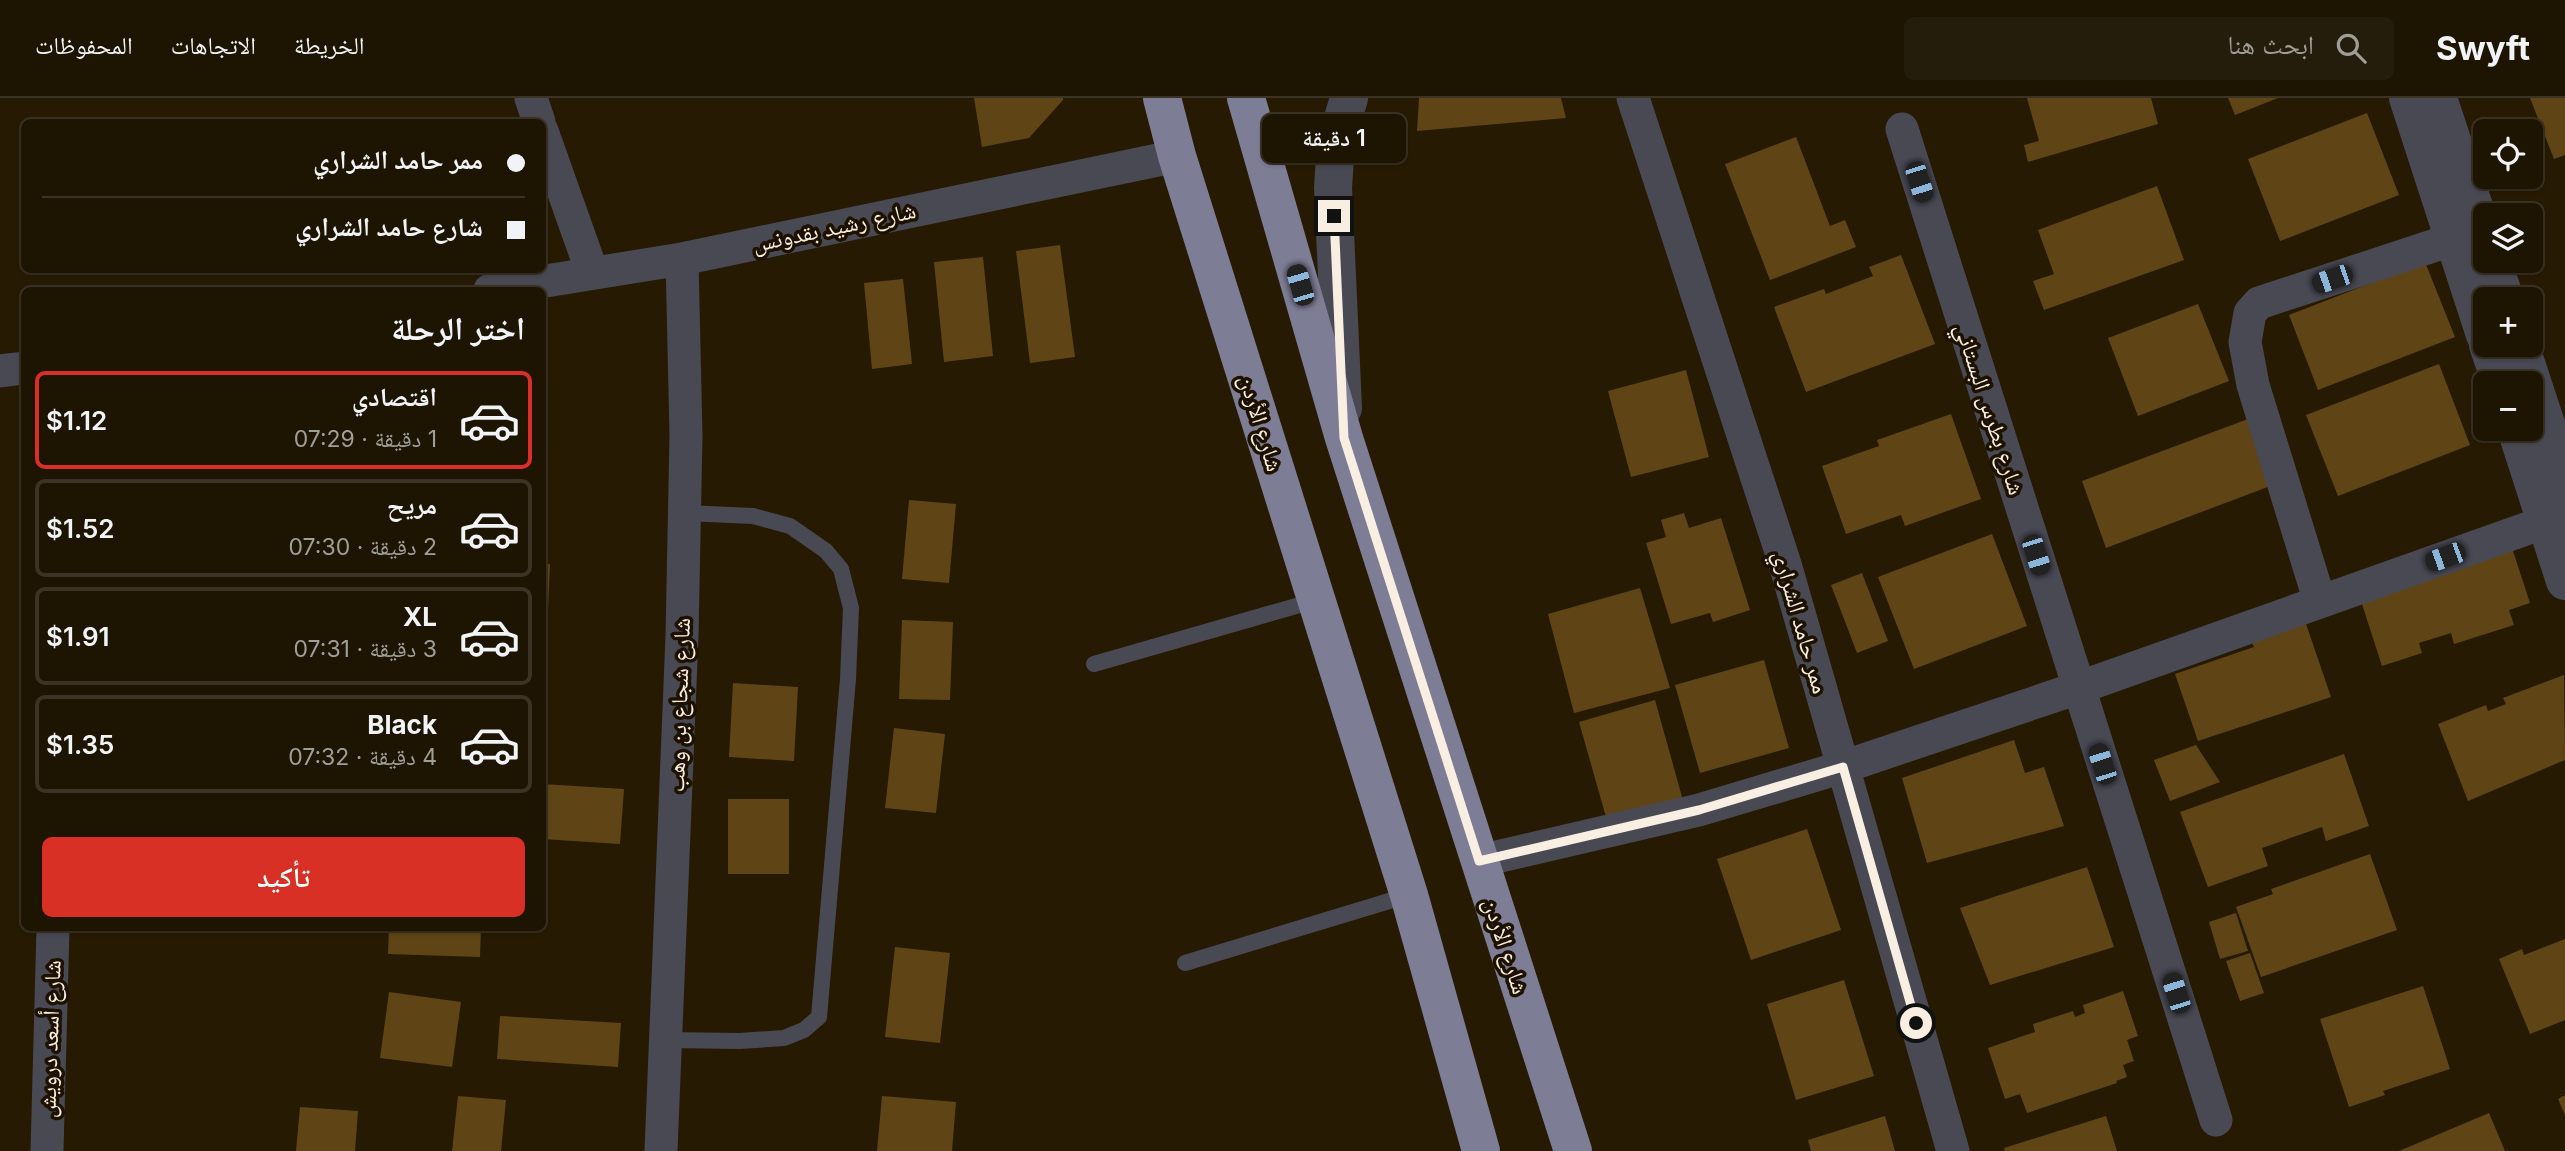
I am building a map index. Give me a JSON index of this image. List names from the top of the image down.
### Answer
{
  "streets": {
    "highway": ["شارع الأردن"],
    "street": [
      "شارع رشيد بقدونس",
      "شارع بطرس البستاني",
      "ممر حامد الشراري",
      "شارع شجاع بن وهب",
      "شارع أسعد درويش"
    ]
  },
  "crossings": [
    ["شارع رشيد بقدونس", "شارع الأردن"],
    ["شارع رشيد بقدونس", "شارع شجاع بن وهب"]
  ],
  "page": {
    "header": "Swyft",
    "search": "ابحث هنا",
    "nav": ["الخريطة", "الاتجاهات", "المحفوظات"],
    "bubble": "1 دقيقة",
    "map_buttons": ["+", "−"],
    "banner": ["ممر حامد الشراري", "شارع حامد الشراري"],
    "heading": "اختر الرحلة",
    "list": [
      {
        "name": "اقتصادي",
        "note": "1 دقيقة · 07:29",
        "value": "$1.12"
      },
      {
        "name": "مريح",
        "note": "2 دقيقة · 07:30",
        "value": "$1.52"
      },
      {
        "name": "XL",
        "note": "3 دقيقة · 07:31",
        "value": "$1.91"
      },
      {
        "name": "Black",
        "note": "4 دقيقة · 07:32",
        "value": "$1.35"
      }
    ],
    "buttons": "تأكيد"
  }
}
